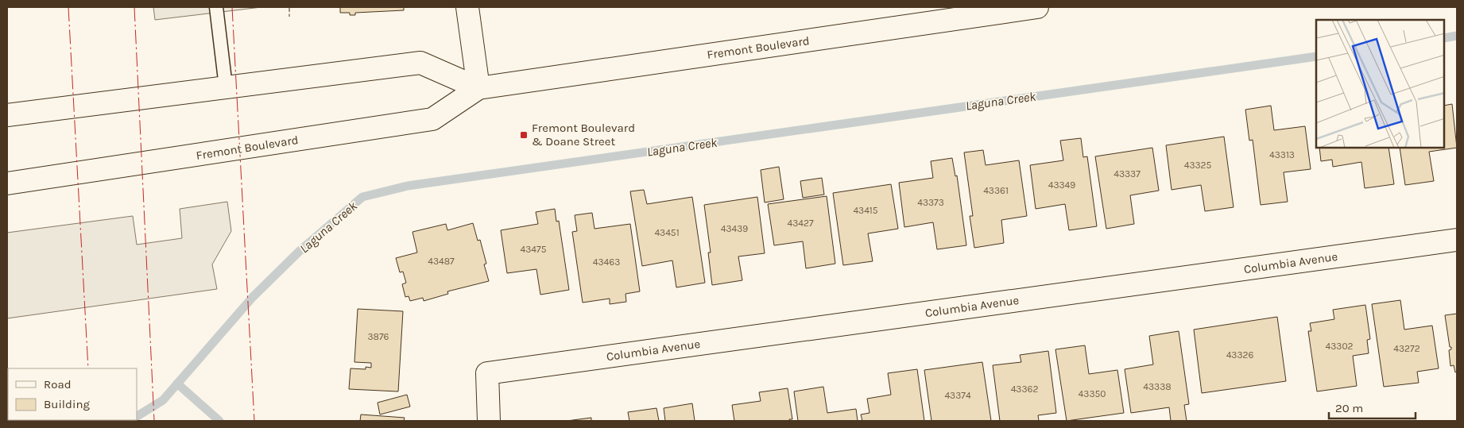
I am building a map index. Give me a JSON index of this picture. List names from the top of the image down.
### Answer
{
  "streets": {
    "main road": ["Fremont Boulevard", "Columbia Avenue"]
  },
  "water": ["Laguna Creek"],
  "places": {
    "transit": ["Fremont Boulevard & Doane Street"]
  },
  "house_numbers": [
    "43313",
    "43325",
    "43337",
    "43349",
    "43361",
    "43373",
    "43415",
    "43427",
    "43439",
    "43451",
    "43475",
    "43487",
    "43463",
    "3876",
    "43302",
    "43272",
    "43326",
    "43338",
    "43362",
    "43350",
    "43374"
  ],
  "legend": ["Road", "Building"],
  "scale_bar": "20 m"
}
